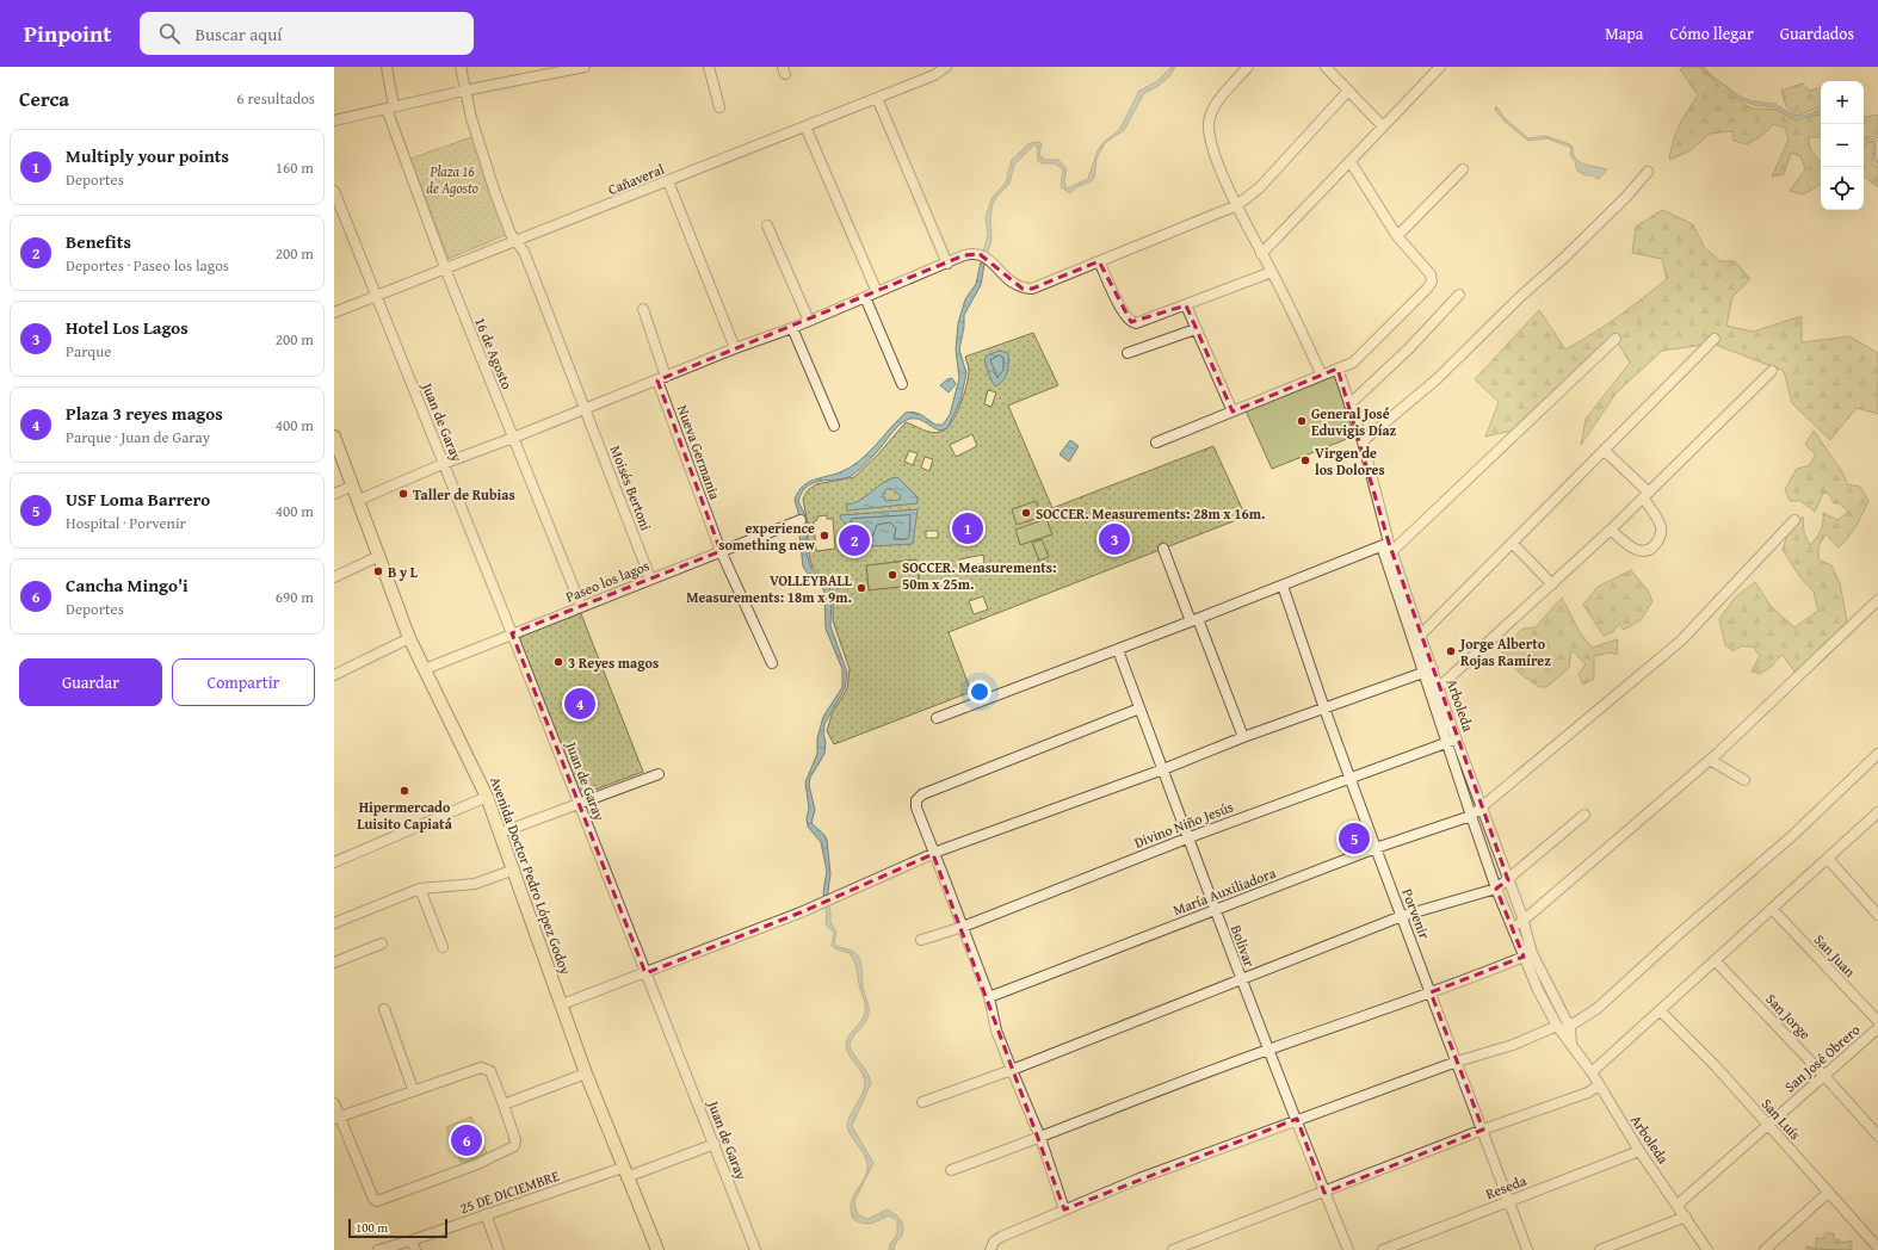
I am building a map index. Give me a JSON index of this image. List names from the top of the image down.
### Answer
{
  "streets": {
    "main road": ["Avenida Doctor Pedro López Godoy"],
    "street": [
      "Cañaveral",
      "16 de Agosto",
      "Juan de Garay",
      "Nueva Germania",
      "Moisés Bertoni",
      "Paseo los lagos",
      "Arboleda",
      "Divino Niño Jesús",
      "María Auxiliadora",
      "Porvenir",
      "Bolivar",
      "San Juan",
      "San Jorge",
      "San José Obrero",
      "San Luís",
      "Reseda",
      "25 DE DICIEMBRE"
    ]
  },
  "crossings": [
    ["Cañaveral", "16 de Agosto"],
    ["Cañaveral", "Juan de Garay"],
    ["Cañaveral", "Moisés Bertoni"],
    ["16 de Agosto", "Paseo los lagos"],
    ["Juan de Garay", "Paseo los lagos"],
    ["Juan de Garay", "25 DE DICIEMBRE"],
    ["Nueva Germania", "Paseo los lagos"],
    ["Moisés Bertoni", "Paseo los lagos"],
    ["Paseo los lagos", "Avenida Doctor Pedro López Godoy"],
    ["Arboleda", "Divino Niño Jesús"],
    ["Arboleda", "María Auxiliadora"],
    ["Arboleda", "San José Obrero"],
    ["Arboleda", "Reseda"],
    ["Divino Niño Jesús", "Porvenir"],
    ["Divino Niño Jesús", "Bolivar"],
    ["Avenida Doctor Pedro López Godoy", "25 DE DICIEMBRE"],
    ["María Auxiliadora", "Porvenir"],
    ["María Auxiliadora", "Bolivar"],
    ["Porvenir", "Reseda"],
    ["San Jorge", "San José Obrero"],
    ["San José Obrero", "San Luís"]
  ],
  "parks": ["Plaza 16 de Agosto"],
  "places": [
    "General José Eduvigis Díaz",
    "Virgen de los Dolores",
    "Taller de Rubias",
    "SOCCER. Measurements: 28m x 16m.",
    "experience something new",
    "B y L",
    "SOCCER. Measurements: 50m x 25m.",
    "VOLLEYBALL Measurements: 18m x 9m.",
    "Jorge Alberto Rojas Ramírez",
    "3 Reyes magos",
    "Hipermercado Luisito Capiatá"
  ],
  "scale_bar": "100 m",
  "page": {
    "header": "Pinpoint",
    "search": "Buscar aquí",
    "nav": ["Mapa", "Cómo llegar", "Guardados"],
    "heading": ["Cerca", "6 resultados"],
    "map_buttons": ["+", "−"],
    "list": [
      {
        "mark": "1",
        "name": "Multiply your points",
        "note": "Deportes",
        "value": "160 m"
      },
      {
        "mark": "2",
        "name": "Benefits",
        "note": "Deportes · Paseo los lagos",
        "value": "200 m"
      },
      {
        "mark": "3",
        "name": "Hotel Los Lagos",
        "note": "Parque",
        "value": "200 m"
      },
      {
        "mark": "4",
        "name": "Plaza 3 reyes magos",
        "note": "Parque · Juan de Garay",
        "value": "400 m"
      },
      {
        "mark": "5",
        "name": "USF Loma Barrero",
        "note": "Hospital · Porvenir",
        "value": "400 m"
      },
      {
        "mark": "6",
        "name": "Cancha Mingo'i",
        "note": "Deportes",
        "value": "690 m"
      }
    ],
    "pins": [
      "1",
      "3",
      "2",
      "4",
      "5",
      "6"
    ],
    "buttons": ["Guardar", "Compartir"],
    "scale": "100 m"
  }
}
